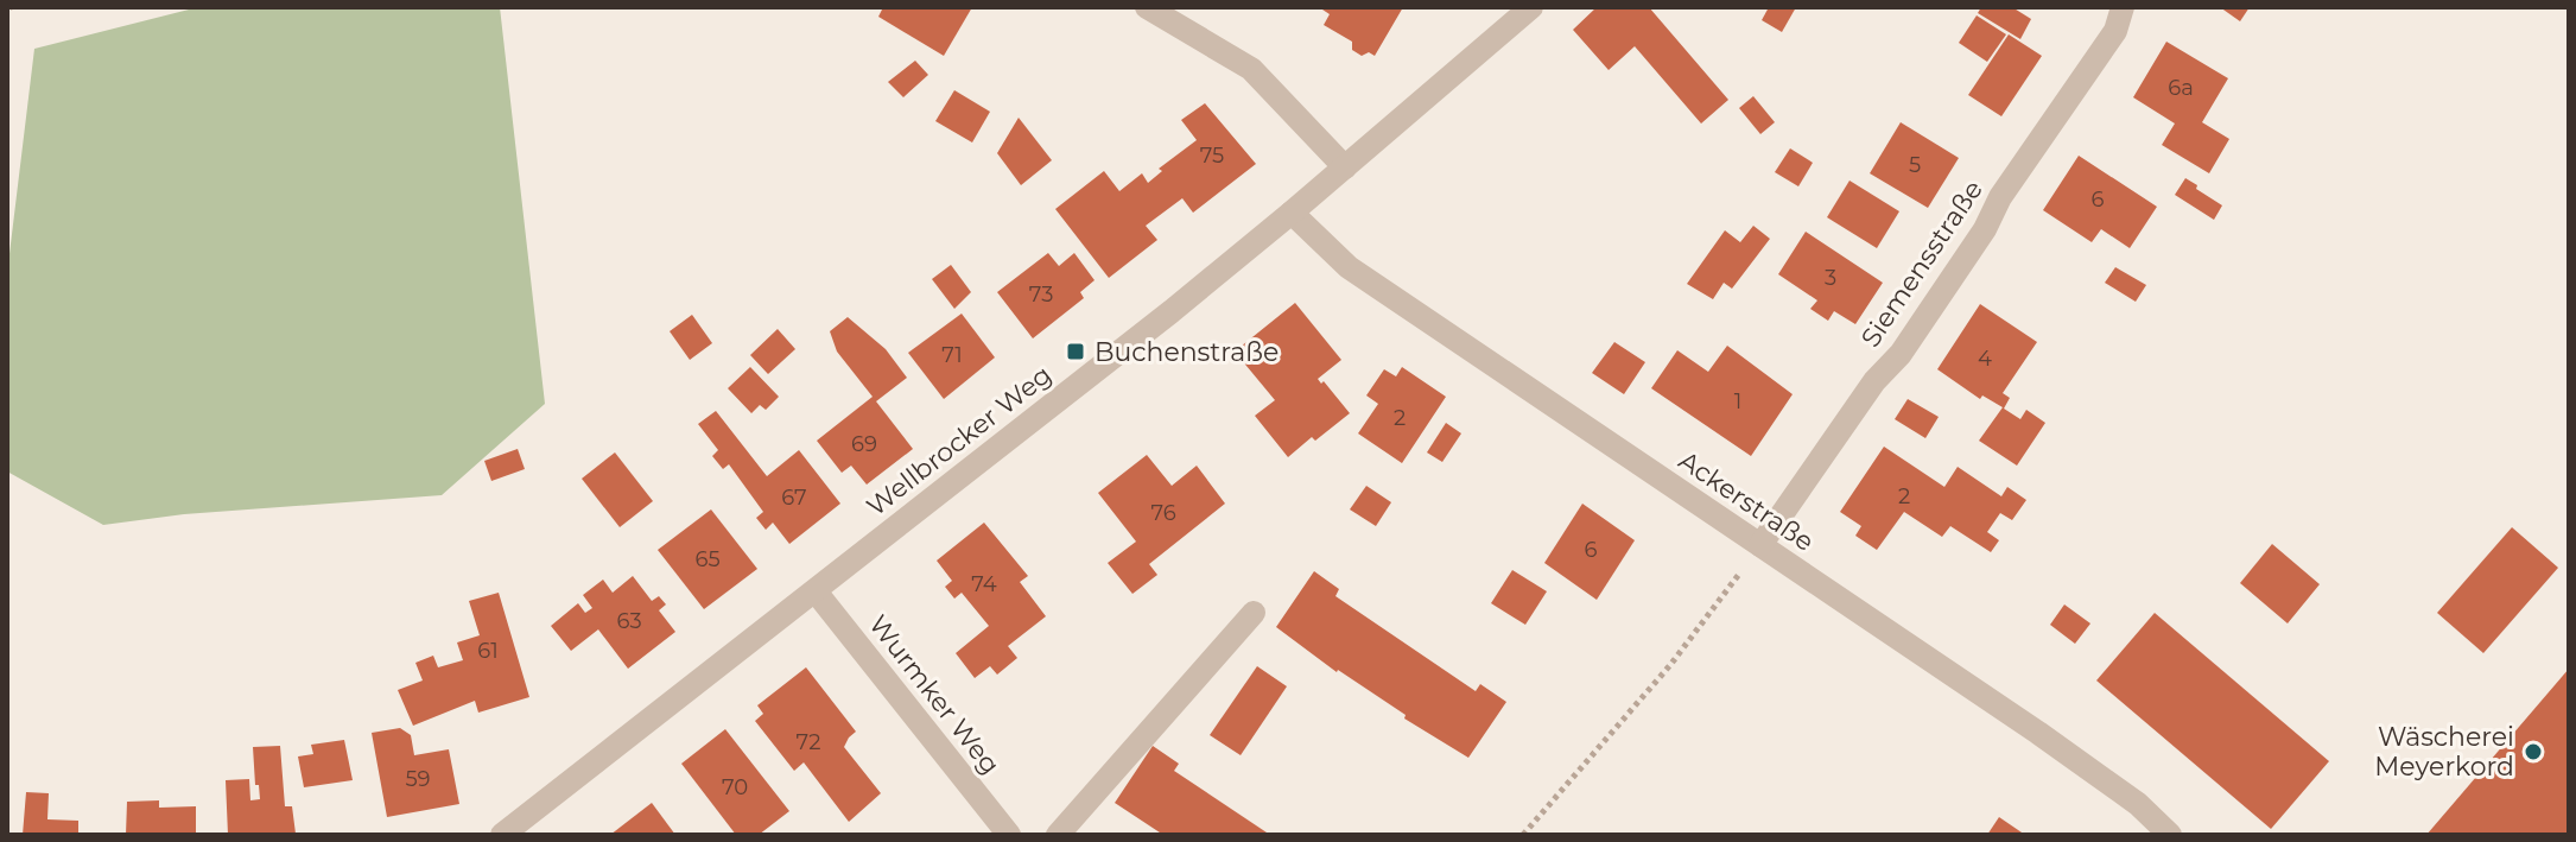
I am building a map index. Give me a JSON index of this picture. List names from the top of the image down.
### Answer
{
  "streets": {
    "street": [
      "Siemensstraße",
      "Wellbrocker Weg",
      "Ackerstraße",
      "Wurmker Weg"
    ]
  },
  "crossings": [
    ["Siemensstraße", "Ackerstraße"],
    ["Wellbrocker Weg", "Ackerstraße"],
    ["Wellbrocker Weg", "Wurmker Weg"]
  ],
  "places": {
    "transit": ["Buchenstraße"],
    "other": ["Wäscherei Meyerkord"]
  },
  "house_numbers": [
    "6a",
    "75",
    "5",
    "6",
    "3",
    "73",
    "71",
    "4",
    "1",
    "2",
    "69",
    "2",
    "67",
    "76",
    "6",
    "65",
    "74",
    "63",
    "61",
    "72",
    "59",
    "70"
  ]
}
